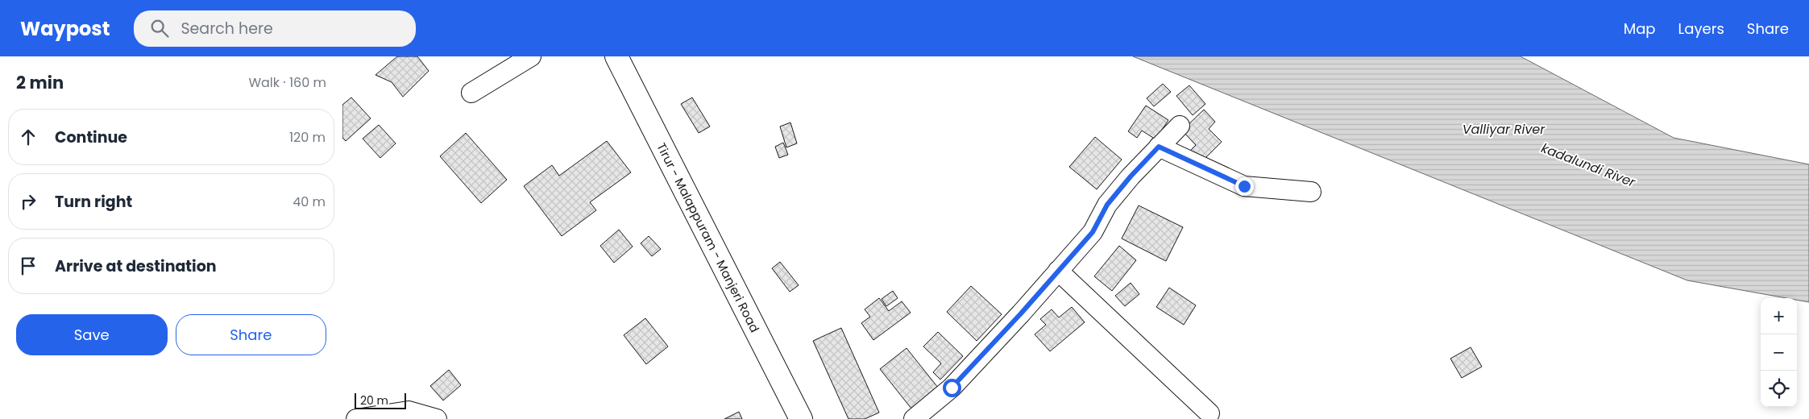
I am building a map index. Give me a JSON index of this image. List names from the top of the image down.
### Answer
{
  "streets": {
    "main road": ["Tirur - Malappuram - Manjeri Road"]
  },
  "water": ["Valliyar River", "kadalundi River"],
  "scale_bar": "20 m",
  "page": {
    "header": "Waypost",
    "search": "Search here",
    "nav": ["Map", "Layers", "Share"],
    "heading": ["2 min", "Walk · 160 m"],
    "list": [
      ["Continue", "120 m"],
      ["Turn right", "40 m"],
      "Arrive at destination"
    ],
    "map_buttons": ["+", "−"],
    "buttons": ["Save", "Share"],
    "scale": "20 m"
  }
}
